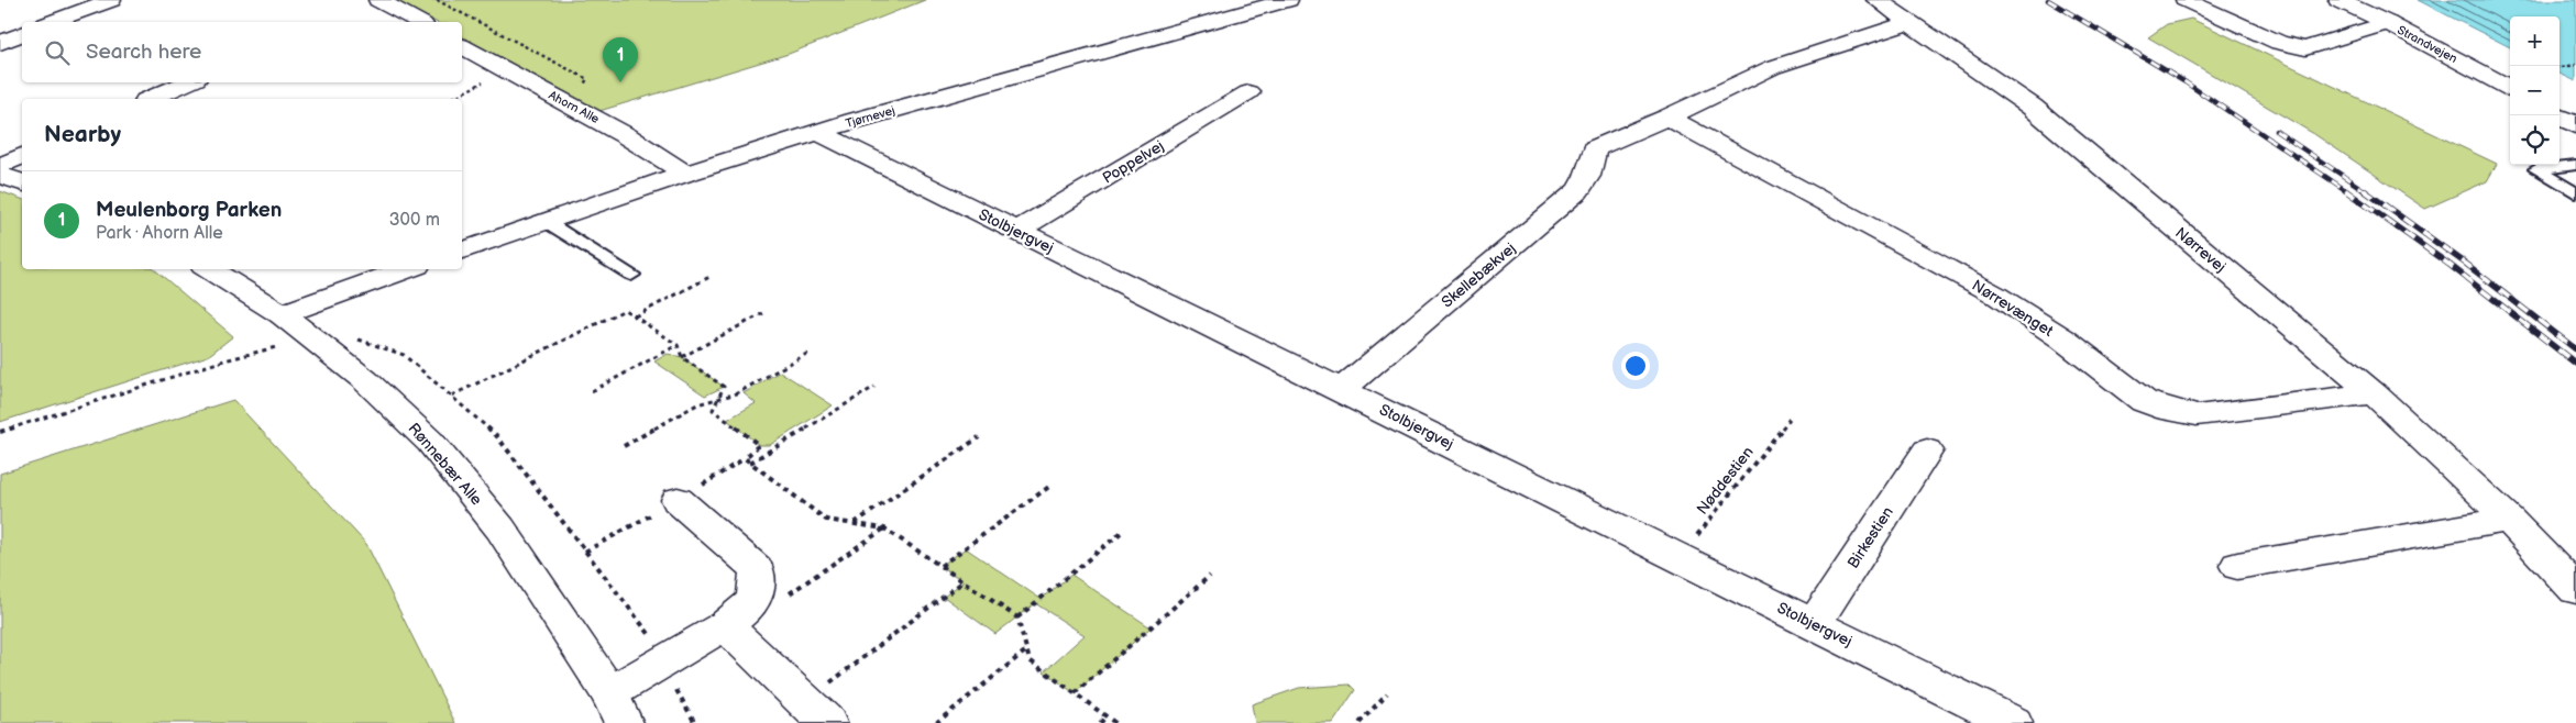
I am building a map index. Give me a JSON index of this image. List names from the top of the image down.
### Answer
{
  "streets": {
    "street": [
      "Strandvejen",
      "Ahorn Alle",
      "Tjørnevej",
      "Poppelvej",
      "Stolbjergvej",
      "Nørrevej",
      "Skellebækvej",
      "Nørrevænget",
      "Rønnebær Alle",
      "Birkestien"
    ],
    "path": ["Nøddestien"]
  },
  "crossings": [
    ["Ahorn Alle", "Tjørnevej"],
    ["Tjørnevej", "Stolbjergvej"],
    ["Poppelvej", "Stolbjergvej"],
    ["Stolbjergvej", "Skellebækvej"],
    ["Stolbjergvej", "Nøddestien"],
    ["Stolbjergvej", "Birkestien"],
    ["Nørrevej", "Nørrevænget"],
    ["Skellebækvej", "Nørrevænget"]
  ],
  "page": {
    "map_buttons": ["+", "−"],
    "search": "Search here",
    "pins": "1",
    "heading": "Nearby",
    "list": [
      {
        "mark": "1",
        "name": "Meulenborg Parken",
        "note": "Park · Ahorn Alle",
        "value": "300 m"
      }
    ]
  }
}
